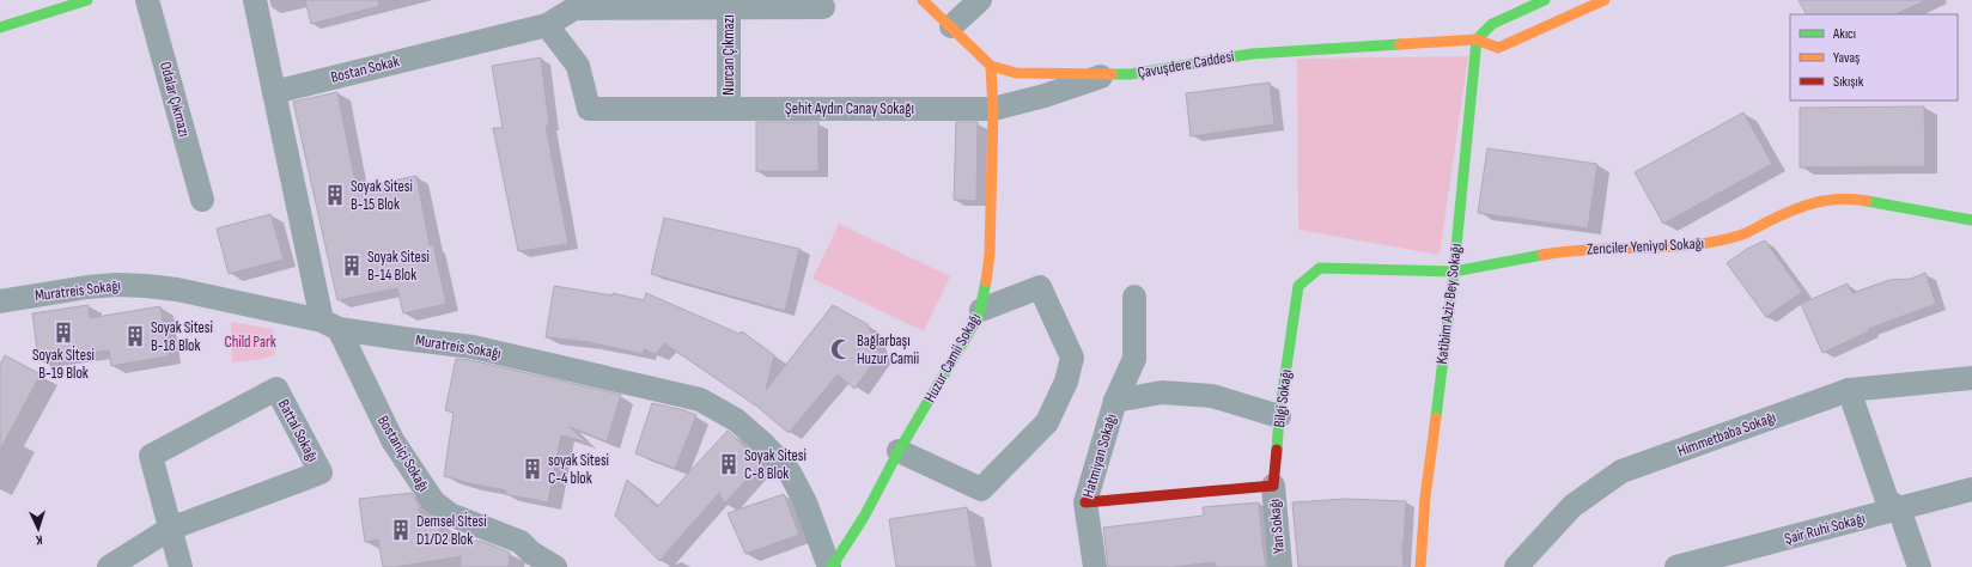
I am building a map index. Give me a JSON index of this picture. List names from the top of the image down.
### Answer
{
  "streets": {
    "street": [
      "Nurcan Çıkmazı",
      "Çavuşdere Caddesi",
      "Bostan Sokak",
      "Odalar Çıkmazı",
      "Şehit Aydın Canay Sokağı",
      "Zenciler Yeniyol Sokağı",
      "Muratreis Sokağı",
      "Katibim Aziz Bey Sokağı",
      "Huzur Camii Sokağı",
      "Bilgi Sokağı",
      "Battal Sokağı",
      "Himmetbaba Sokağı",
      "Bostaniçi Sokağı",
      "Hatmiyan Sokağı",
      "Yan Sokağı",
      "Şair Ruhi Sokağı"
    ]
  },
  "crossings": [
    ["Nurcan Çıkmazı", "Bostan Sokak"],
    ["Nurcan Çıkmazı", "Şehit Aydın Canay Sokağı"],
    ["Çavuşdere Caddesi", "Şehit Aydın Canay Sokağı"],
    ["Çavuşdere Caddesi", "Katibim Aziz Bey Sokağı"],
    ["Çavuşdere Caddesi", "Huzur Camii Sokağı"],
    ["Bostan Sokak", "Şehit Aydın Canay Sokağı"],
    ["Bostan Sokak", "Bostaniçi Sokağı"],
    ["Şehit Aydın Canay Sokağı", "Huzur Camii Sokağı"],
    ["Zenciler Yeniyol Sokağı", "Katibim Aziz Bey Sokağı"],
    ["Zenciler Yeniyol Sokağı", "Bilgi Sokağı"],
    ["Muratreis Sokağı", "Huzur Camii Sokağı"],
    ["Muratreis Sokağı", "Bostaniçi Sokağı"],
    ["Katibim Aziz Bey Sokağı", "Bilgi Sokağı"],
    ["Bilgi Sokağı", "Hatmiyan Sokağı"],
    ["Bilgi Sokağı", "Yan Sokağı"]
  ],
  "parks": ["Child Park"],
  "places": {
    "building": [
      "Soyak Sitesi B-15 Blok",
      "Soyak Sitesi B-14 Blok",
      "Soyak Sİtesi B-19 Blok",
      "Soyak Sitesi B-18 Blok",
      "Soyak Sitesi C-8 Blok",
      "soyak Sitesi C-4 blok",
      "Demsel Sİtesi D1/D2 Blok"
    ],
    "mosque": ["Bağlarbaşı Huzur Camii"]
  },
  "legend": ["Akıcı", "Yavaş", "Sıkışık"],
  "north": "bottom"
}
